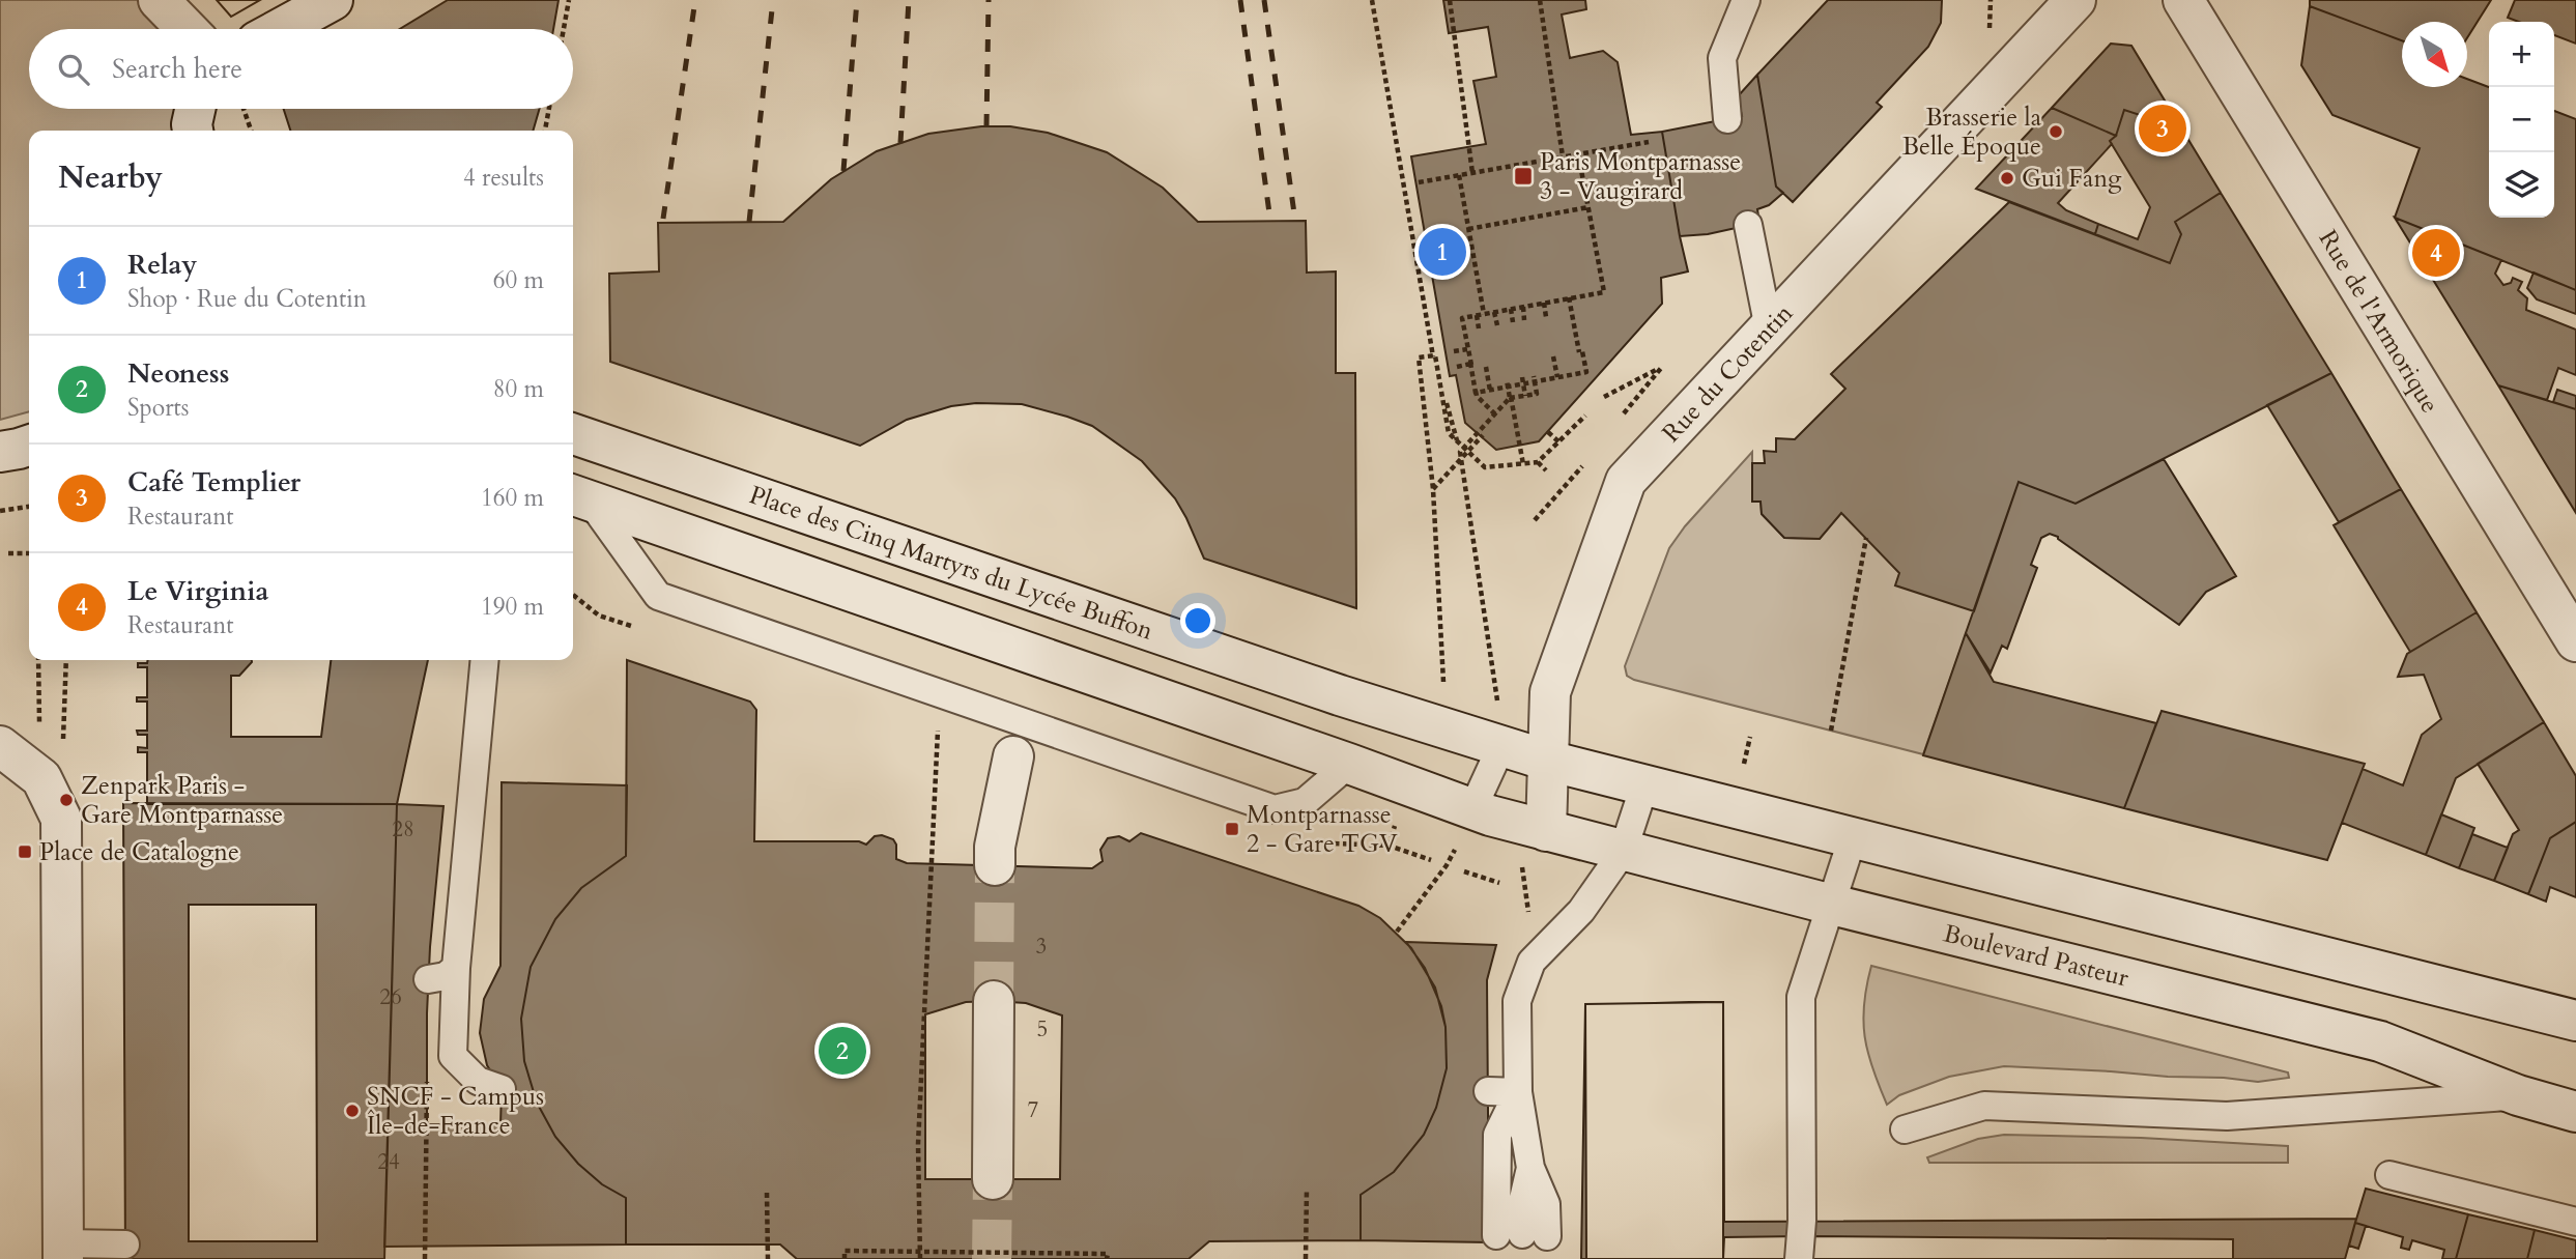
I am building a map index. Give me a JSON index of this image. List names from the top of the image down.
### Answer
{
  "streets": {
    "main road": [
      "Rue de l'Armorique",
      "Rue du Cotentin",
      "Place des Cinq Martyrs du Lycée Buffon",
      "Boulevard Pasteur"
    ]
  },
  "crossings": [
    ["Rue du Cotentin", "Boulevard Pasteur"]
  ],
  "places": {
    "other": [
      "Brasserie la Belle Époque",
      "Gui Fang",
      "Zenpark Paris - Gare Montparnasse",
      "SNCF - Campus Île-de-France"
    ],
    "transit": ["Paris Montparnasse 3 - Vaugirard", "Montparnasse 2 - Gare TGV", "Place de Catalogne"]
  },
  "house_numbers": [
    "28",
    "3",
    "26",
    "5",
    "7",
    "24"
  ],
  "north": "bottom right",
  "page": {
    "map_buttons": ["+", "−"],
    "search": "Search here",
    "pins": [
      "3",
      "1",
      "4",
      "2"
    ],
    "heading": ["Nearby", "4 results"],
    "list": [
      {
        "mark": "1",
        "name": "Relay",
        "note": "Shop · Rue du Cotentin",
        "value": "60 m"
      },
      {
        "mark": "2",
        "name": "Neoness",
        "note": "Sports",
        "value": "80 m"
      },
      {
        "mark": "3",
        "name": "Café Templier",
        "note": "Restaurant",
        "value": "160 m"
      },
      {
        "mark": "4",
        "name": "Le Virginia",
        "note": "Restaurant",
        "value": "190 m"
      }
    ]
  }
}
